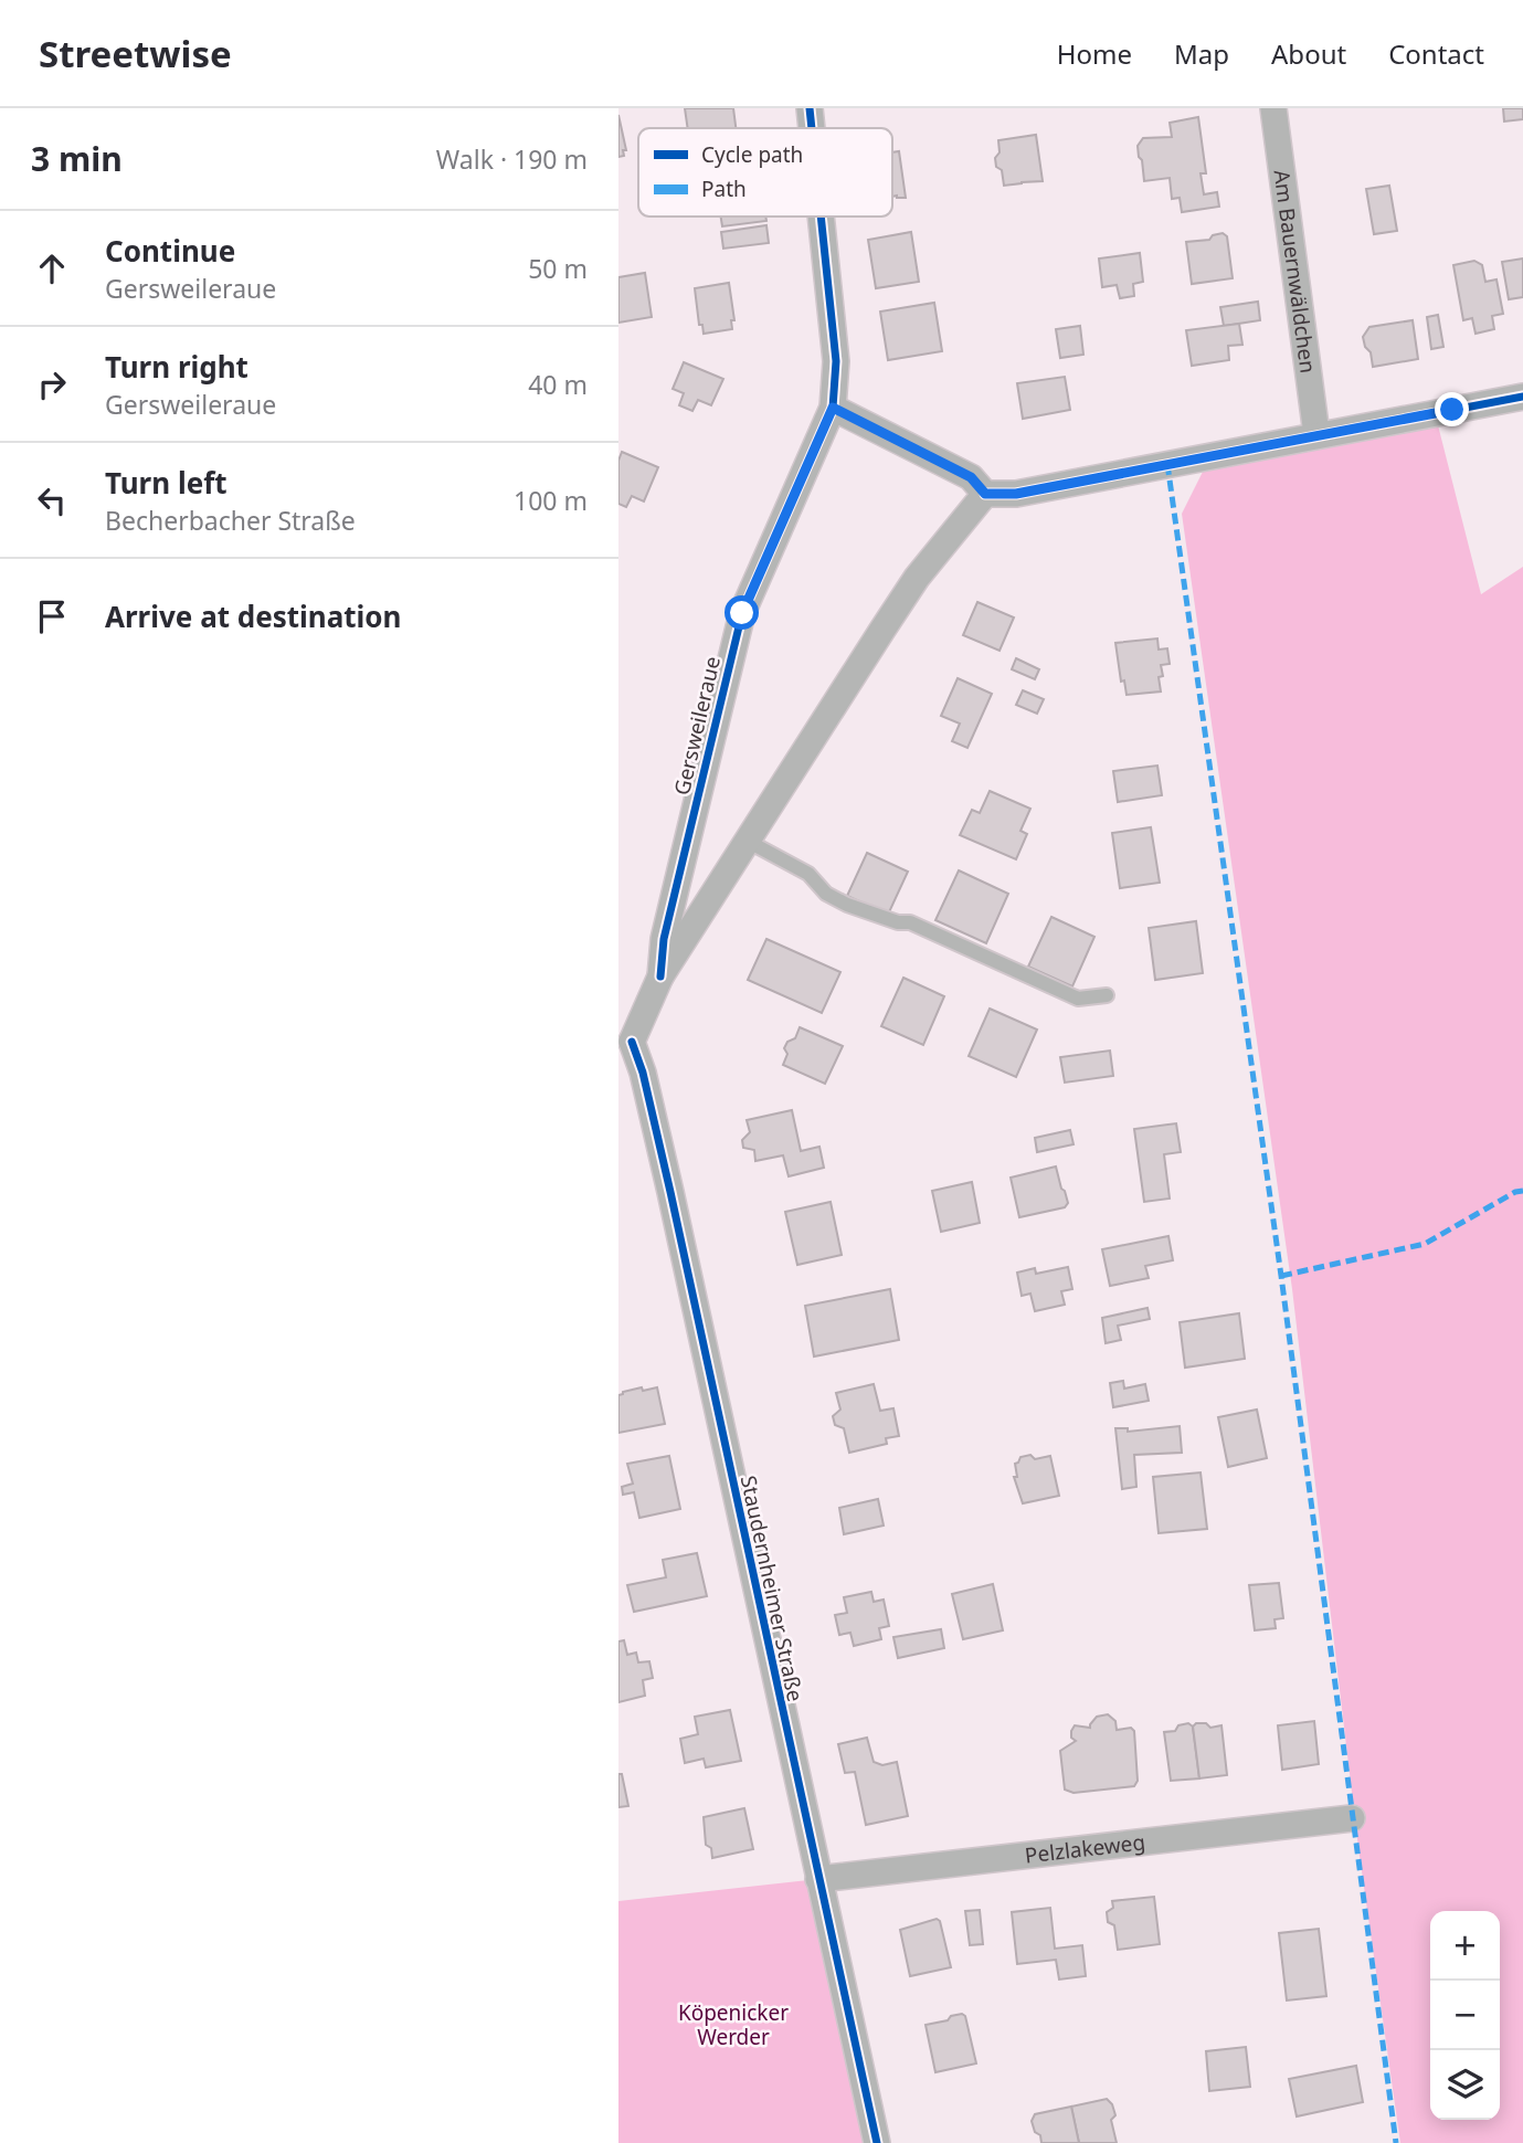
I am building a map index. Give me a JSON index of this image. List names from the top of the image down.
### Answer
{
  "streets": {
    "street": [
      "Am Bauernwäldchen",
      "Gersweileraue",
      "Staudernheimer Straße",
      "Pelzlakeweg"
    ]
  },
  "crossings": [
    ["Gersweileraue", "Staudernheimer Straße"],
    ["Staudernheimer Straße", "Pelzlakeweg"]
  ],
  "parks": ["Köpenicker Werder"],
  "legend": ["Cycle path", "Path"],
  "page": {
    "header": "Streetwise",
    "nav": [
      "Home",
      "Map",
      "About",
      "Contact"
    ],
    "heading": ["3 min", "Walk · 190 m"],
    "list": [
      ["Continue", "Gersweileraue", "50 m"],
      ["Turn right", "Gersweileraue", "40 m"],
      ["Turn left", "Becherbacher Straße", "100 m"],
      "Arrive at destination"
    ],
    "map_buttons": ["+", "−"]
  }
}
